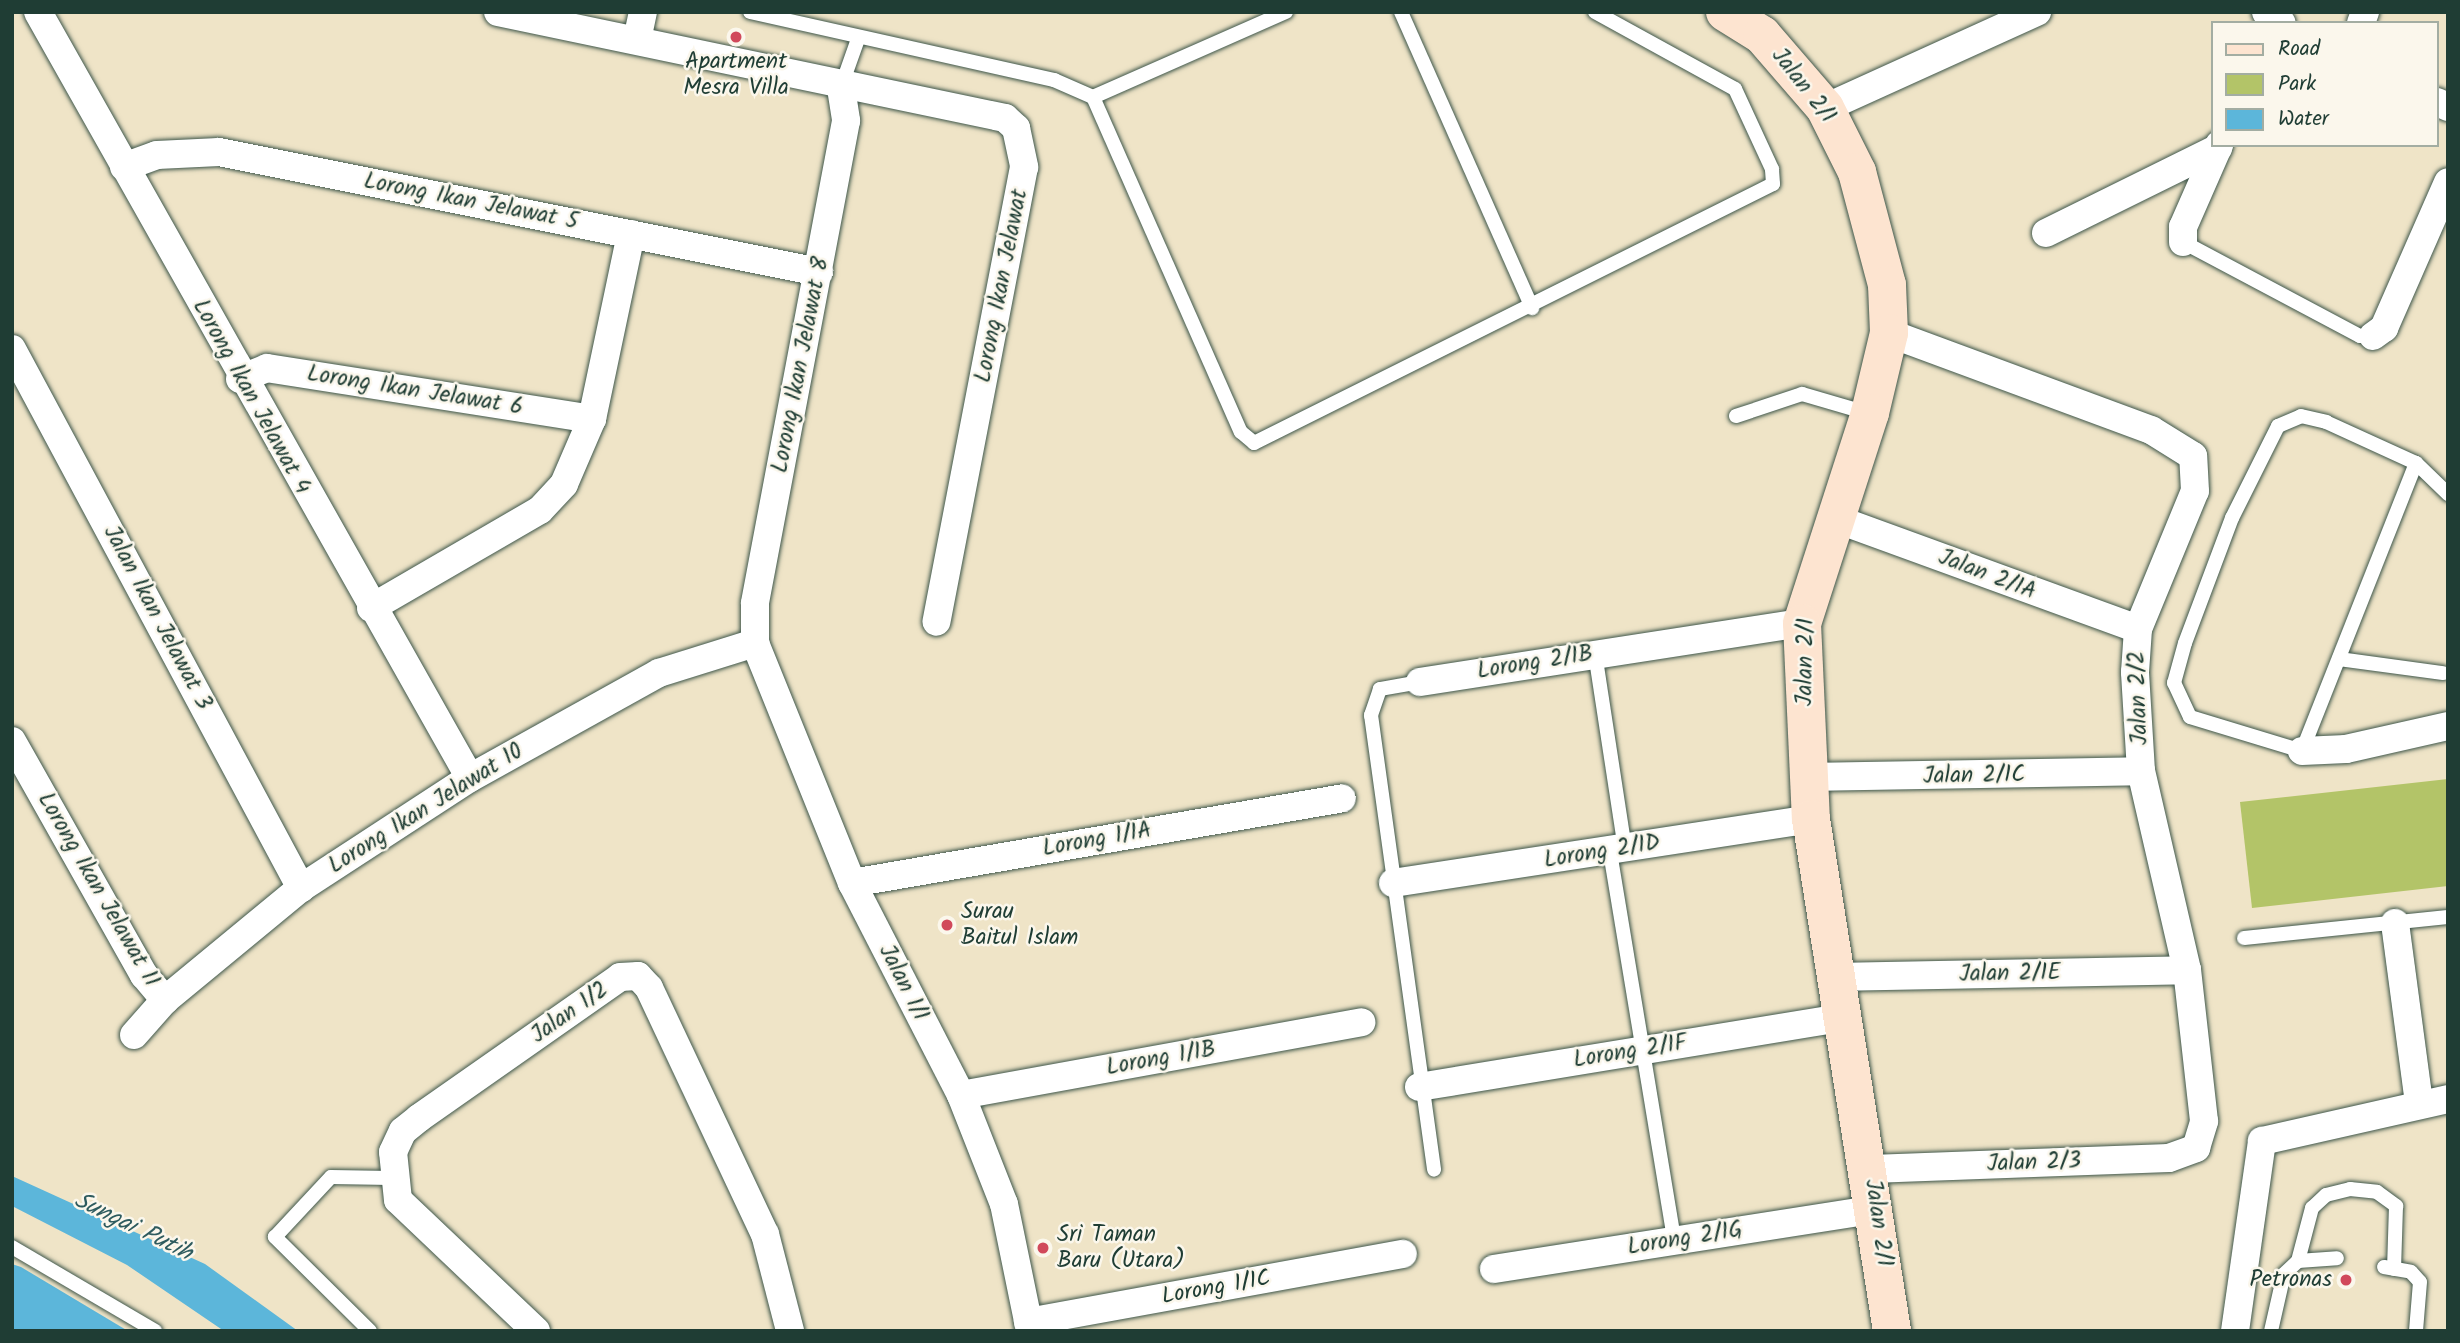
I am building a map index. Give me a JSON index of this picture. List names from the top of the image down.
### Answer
{
  "streets": {
    "street": [
      "Jalan 2/1",
      "Lorong Ikan Jelawat 5",
      "Lorong Ikan Jelawat",
      "Lorong Ikan Jelawat 8",
      "Lorong Ikan Jelawat 6",
      "Lorong Ikan Jelawat 4",
      "Jalan 2/1A",
      "Jalan Ikan Jelawat 3",
      "Lorong 2/1B",
      "Jalan 2/2",
      "Jalan 2/1C",
      "Lorong Ikan Jelawat 10",
      "Lorong 1/1A",
      "Lorong 2/1D",
      "Lorong Ikan Jelawat 11",
      "Jalan 2/1E",
      "Jalan 1/1",
      "Jalan 1/2",
      "Lorong 2/1F",
      "Lorong 1/1B",
      "Jalan 2/3",
      "Lorong 2/1G",
      "Lorong 1/1C"
    ]
  },
  "crossings": [
    ["Jalan 2/1", "Jalan 2/1A"],
    ["Jalan 2/1", "Lorong 2/1B"],
    ["Jalan 2/1", "Jalan 2/2"],
    ["Jalan 2/1", "Jalan 2/1C"],
    ["Jalan 2/1", "Lorong 2/1D"],
    ["Jalan 2/1", "Jalan 2/1E"],
    ["Jalan 2/1", "Lorong 2/1F"],
    ["Jalan 2/1", "Jalan 2/3"],
    ["Jalan 2/1", "Lorong 2/1G"],
    ["Lorong Ikan Jelawat 5", "Lorong Ikan Jelawat 8"],
    ["Lorong Ikan Jelawat 5", "Lorong Ikan Jelawat 4"],
    ["Lorong Ikan Jelawat", "Lorong Ikan Jelawat 8"],
    ["Lorong Ikan Jelawat 8", "Lorong Ikan Jelawat 10"],
    ["Lorong Ikan Jelawat 8", "Jalan 1/1"],
    ["Lorong Ikan Jelawat 6", "Lorong Ikan Jelawat 4"],
    ["Lorong Ikan Jelawat 4", "Lorong Ikan Jelawat 10"],
    ["Jalan 2/1A", "Jalan 2/2"],
    ["Jalan Ikan Jelawat 3", "Lorong Ikan Jelawat 10"],
    ["Lorong 2/1B", "Lorong 2/1D"],
    ["Jalan 2/2", "Jalan 2/1C"],
    ["Jalan 2/2", "Jalan 2/1E"],
    ["Jalan 2/2", "Jalan 2/3"],
    ["Lorong Ikan Jelawat 10", "Lorong Ikan Jelawat 11"],
    ["Lorong Ikan Jelawat 10", "Jalan 1/1"],
    ["Lorong 1/1A", "Jalan 1/1"],
    ["Jalan 1/1", "Lorong 1/1B"],
    ["Jalan 1/1", "Lorong 1/1C"]
  ],
  "water": ["Sungai Putih"],
  "places": [
    "Apartment Mesra Villa",
    "Surau Baitul Islam",
    "Sri Taman Baru (Utara)",
    "Petronas"
  ],
  "legend": ["Road", "Park", "Water"]
}
